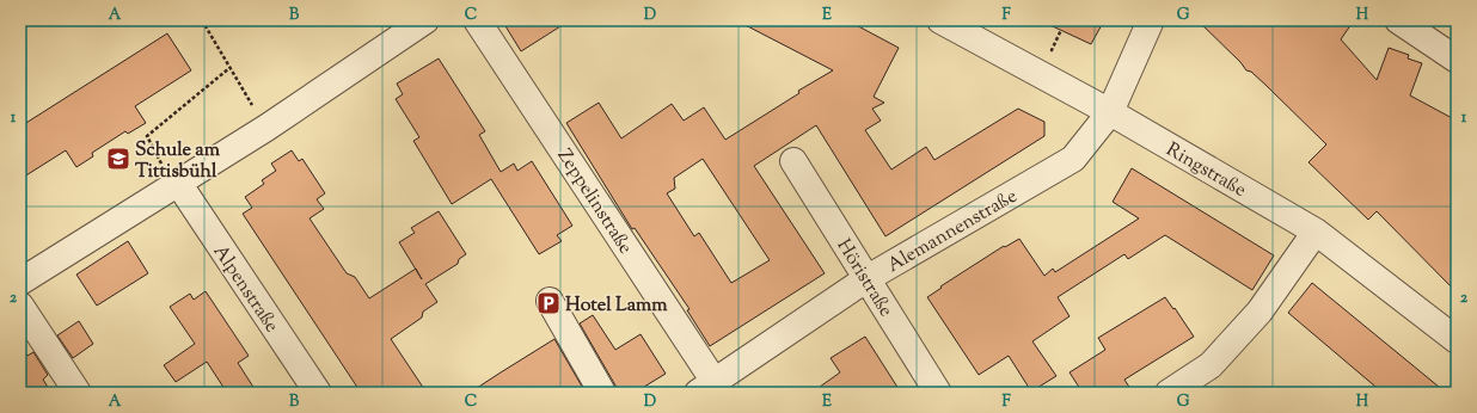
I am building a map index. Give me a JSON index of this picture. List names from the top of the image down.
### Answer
{
  "streets": {
    "street": [
      "Ringstraße",
      "Zeppelinstraße",
      "Alemannenstraße",
      "Höristraße",
      "Alpenstraße"
    ]
  },
  "crossings": [
    ["Ringstraße", "Alemannenstraße"],
    ["Zeppelinstraße", "Alemannenstraße"],
    ["Alemannenstraße", "Höristraße"]
  ],
  "places": {
    "school or university": ["Schule am Tittisbühl"],
    "parking": ["Hotel Lamm"]
  },
  "grid": {
    "columns": [
      "A",
      "B",
      "C",
      "D",
      "E",
      "F",
      "G",
      "H"
    ],
    "rows": ["1", "2"]
  }
}
